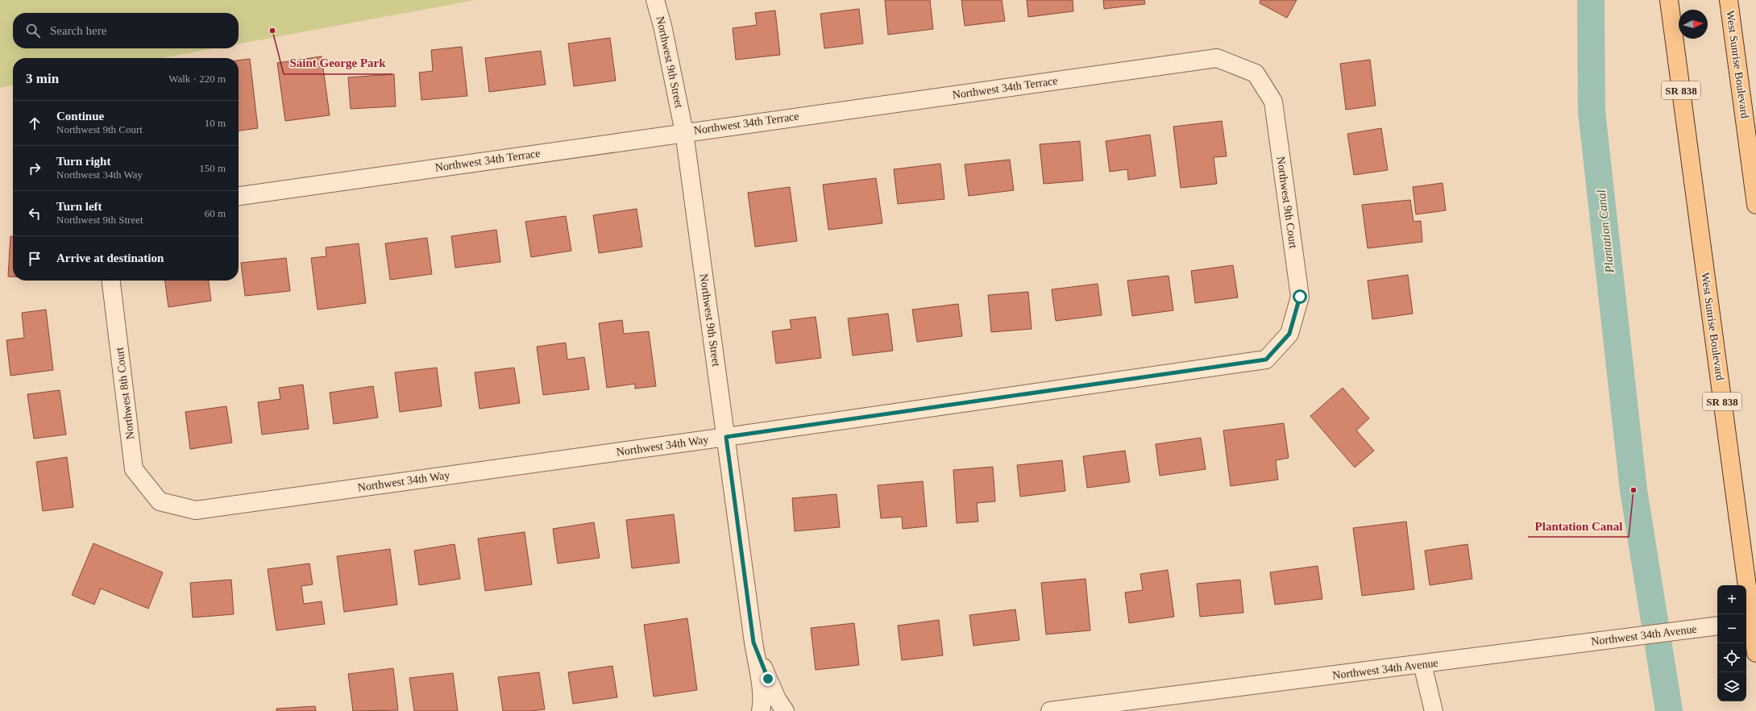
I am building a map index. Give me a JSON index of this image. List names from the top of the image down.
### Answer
{
  "streets": {
    "main road": ["West Sunrise Boulevard", "SR 838"],
    "street": [
      "Northwest 9th Street",
      "Northwest 34th Terrace",
      "Northwest 9th Court",
      "Northwest 8th Court",
      "Northwest 34th Way",
      "Northwest 34th Avenue"
    ]
  },
  "crossings": [
    ["Northwest 9th Street", "Northwest 34th Terrace"],
    ["Northwest 9th Street", "Northwest 34th Way"],
    ["Northwest 34th Terrace", "Northwest 9th Court"],
    ["Northwest 9th Court", "Northwest 34th Way"],
    ["Northwest 8th Court", "Northwest 34th Way"]
  ],
  "water": ["Plantation Canal"],
  "places": ["Saint George Park", "Plantation Canal"],
  "north": "right",
  "page": {
    "search": "Search here",
    "heading": ["3 min", "Walk · 220 m"],
    "list": [
      ["Continue", "Northwest 9th Court", "10 m"],
      ["Turn right", "Northwest 34th Way", "150 m"],
      ["Turn left", "Northwest 9th Street", "60 m"],
      "Arrive at destination"
    ],
    "map_buttons": ["+", "−"]
  }
}
